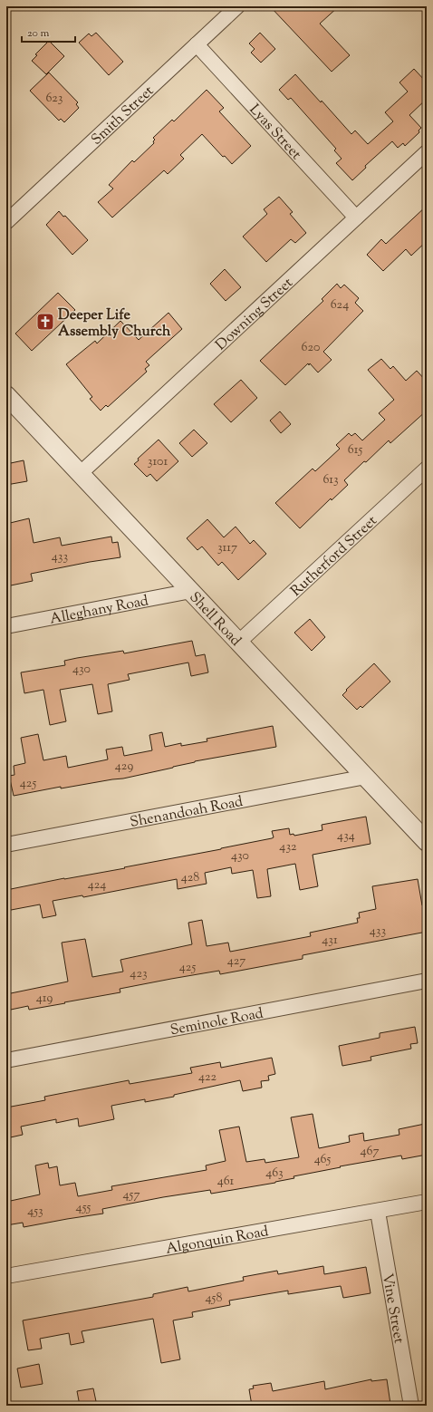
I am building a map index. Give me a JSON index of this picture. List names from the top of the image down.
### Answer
{
  "streets": {
    "street": [
      "Smith Street",
      "Lyas Street",
      "Downing Street",
      "Rutherford Street",
      "Alleghany Road",
      "Shell Road",
      "Shenandoah Road",
      "Seminole Road",
      "Algonquin Road",
      "Vine Street"
    ]
  },
  "crossings": [
    ["Smith Street", "Lyas Street"],
    ["Lyas Street", "Downing Street"],
    ["Downing Street", "Shell Road"],
    ["Rutherford Street", "Shell Road"],
    ["Alleghany Road", "Shell Road"],
    ["Shell Road", "Shenandoah Road"],
    ["Algonquin Road", "Vine Street"]
  ],
  "places": {
    "church": ["Deeper Life Assembly Church"]
  },
  "house_numbers": [
    "623",
    "624",
    "620",
    "615",
    "3101",
    "613",
    "3117",
    "433",
    "430",
    "429",
    "425",
    "434",
    "432",
    "430",
    "428",
    "424",
    "433",
    "431",
    "427",
    "425",
    "423",
    "419",
    "422",
    "467",
    "465",
    "463",
    "461",
    "457",
    "455",
    "453",
    "458"
  ],
  "scale_bar": "20 m"
}
